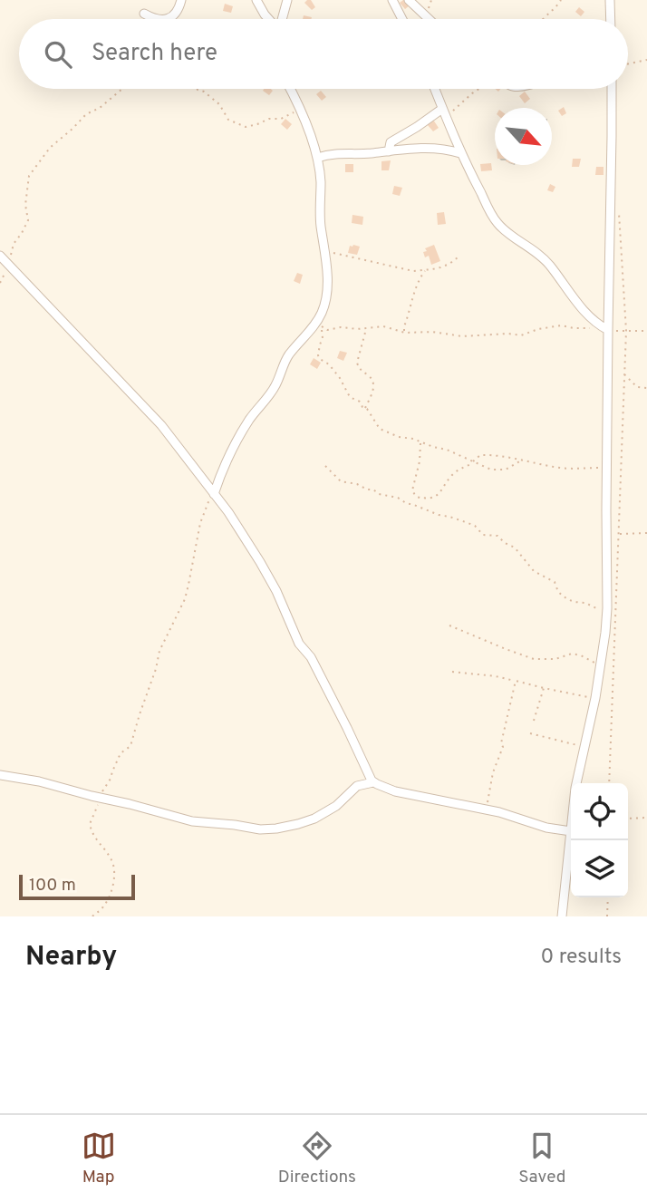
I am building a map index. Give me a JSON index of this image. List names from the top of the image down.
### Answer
{
  "scale_bar": "100 m",
  "north": "bottom right",
  "page": {
    "search": "Search here",
    "scale": "100 m",
    "heading": ["Nearby", "0 results"],
    "nav": ["Map", "Directions", "Saved"]
  }
}
